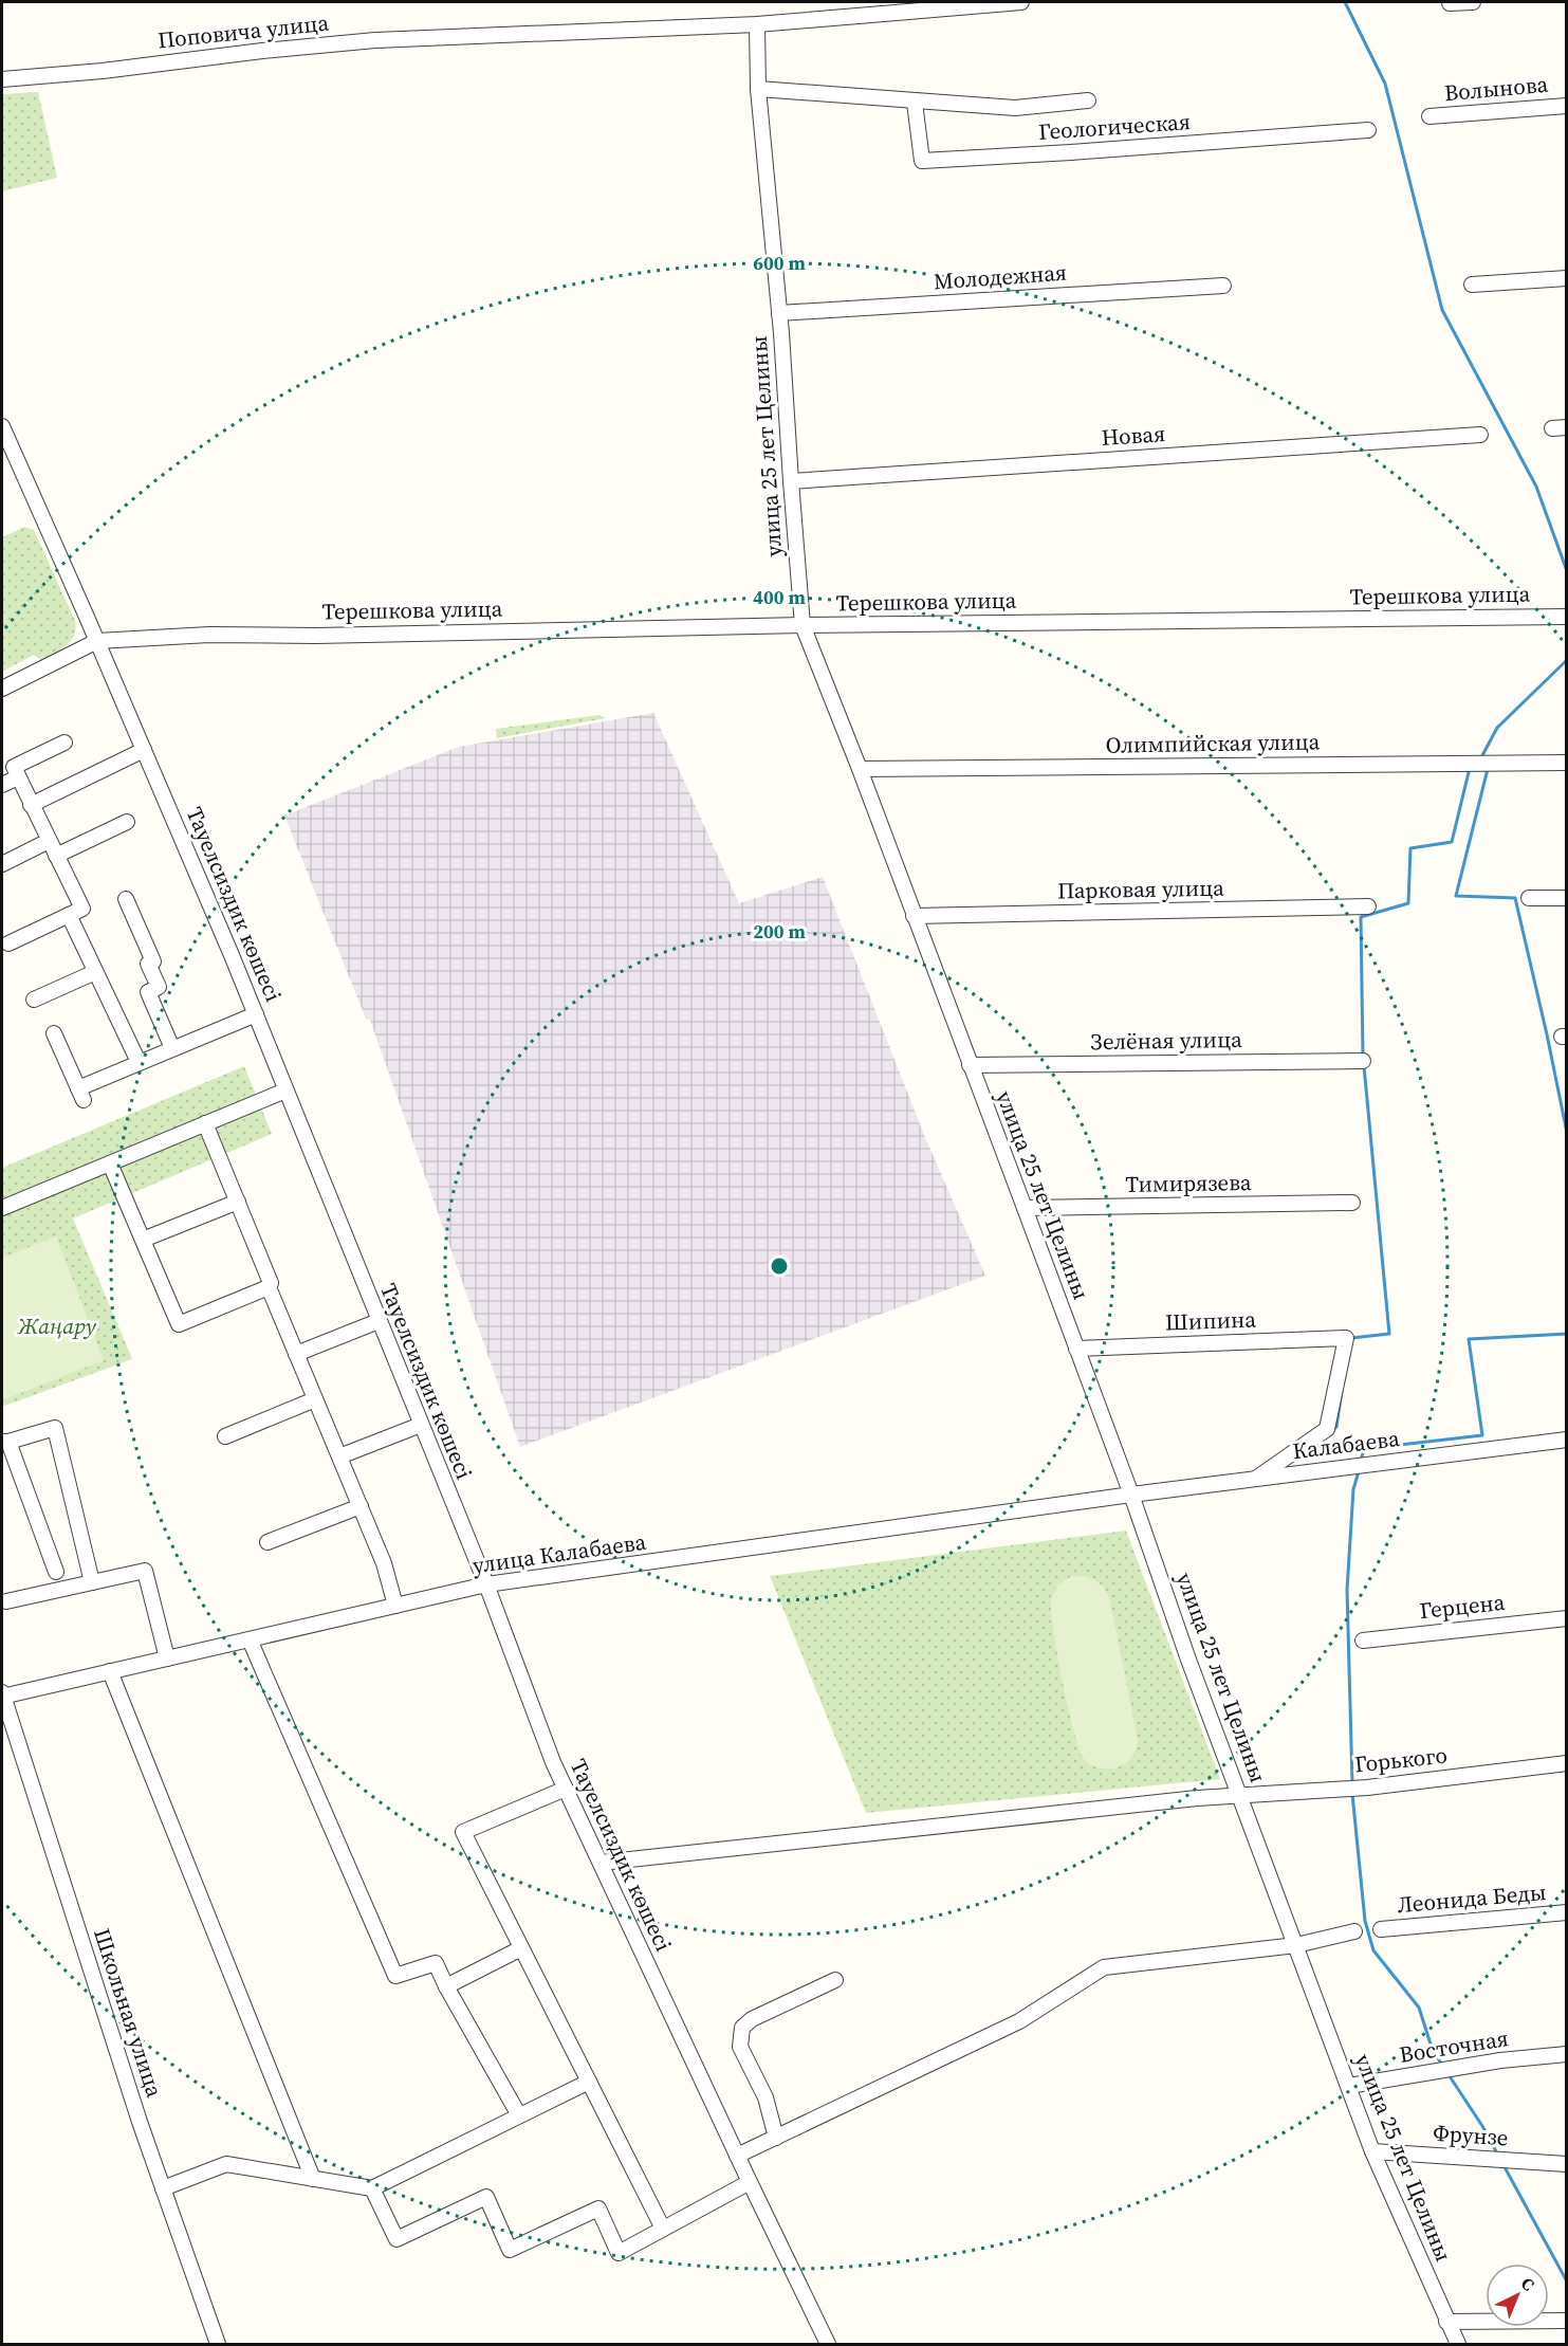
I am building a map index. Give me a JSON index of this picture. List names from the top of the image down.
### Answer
{
  "streets": {
    "street": [
      "Поповича улица",
      "Волынова",
      "Геологическая",
      "Молодежная",
      "Новая",
      "улица 25 лет Целины",
      "Терешкова улица",
      "Олимпийская улица",
      "Парковая улица",
      "Тауелсиздик көшесі",
      "Зелёная улица",
      "Тимирязева",
      "Шипина",
      "Калабаева",
      "улица Калабаева",
      "Герцена",
      "Горького",
      "Леонида Беды",
      "Школьная улица",
      "Восточная",
      "Фрунзе"
    ]
  },
  "crossings": [
    ["Поповича улица", "улица 25 лет Целины"],
    ["Геологическая", "улица 25 лет Целины"],
    ["Молодежная", "улица 25 лет Целины"],
    ["Новая", "улица 25 лет Целины"],
    ["улица 25 лет Целины", "Терешкова улица"],
    ["улица 25 лет Целины", "Олимпийская улица"],
    ["улица 25 лет Целины", "Парковая улица"],
    ["улица 25 лет Целины", "Зелёная улица"],
    ["улица 25 лет Целины", "Тимирязева"],
    ["улица 25 лет Целины", "Шипина"],
    ["улица 25 лет Целины", "Калабаева"],
    ["улица 25 лет Целины", "улица Калабаева"],
    ["улица 25 лет Целины", "Горького"],
    ["улица 25 лет Целины", "Восточная"],
    ["улица 25 лет Целины", "Фрунзе"],
    ["Терешкова улица", "Тауелсиздик көшесі"],
    ["Тауелсиздик көшесі", "улица Калабаева"],
    ["Тауелсиздик көшесі", "Горького"],
    ["Шипина", "Калабаева"],
    ["Калабаева", "улица Калабаева"],
    ["улица Калабаева", "Школьная улица"]
  ],
  "parks": ["Жаңару"],
  "north": "top right",
  "rings": ["600 m", "400 m", "200 m"]
}
